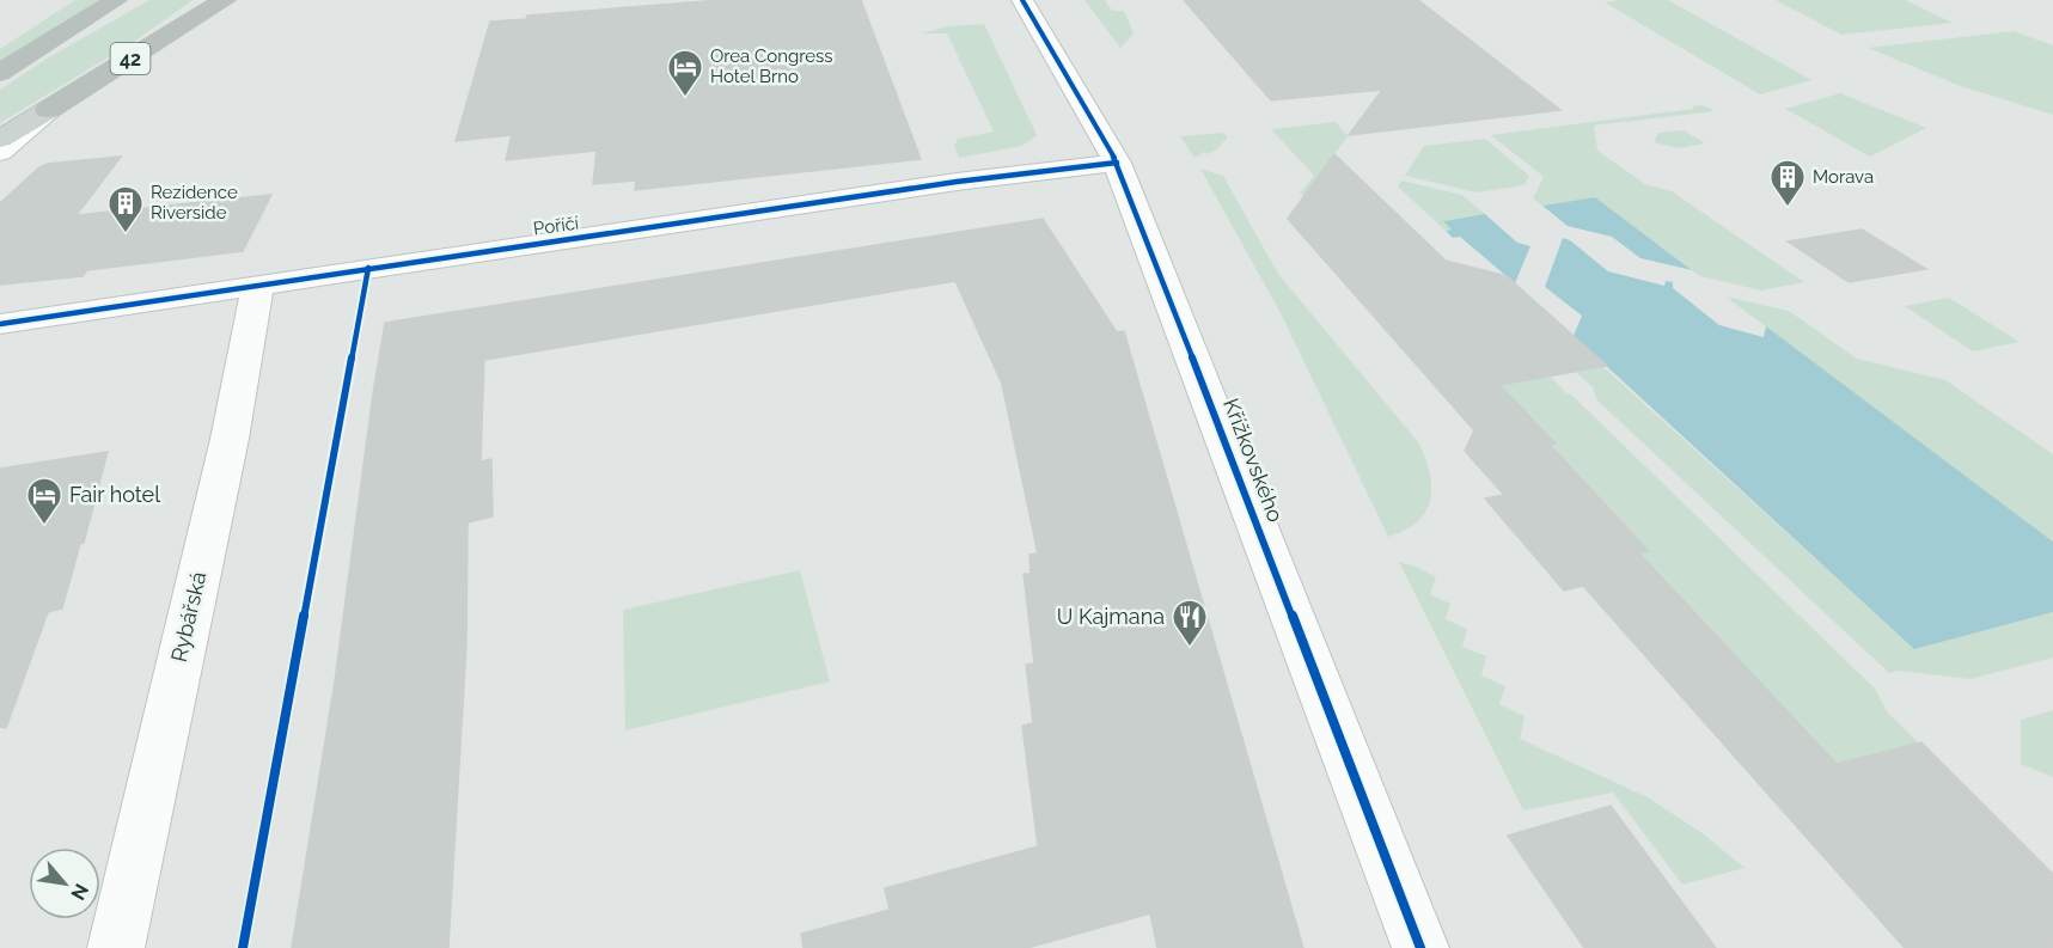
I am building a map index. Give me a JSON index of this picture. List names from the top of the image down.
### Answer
{
  "streets": {
    "highway": ["42"],
    "street": ["Poříčí", "Křížkovského", "Rybářská"]
  },
  "crossings": [
    ["Poříčí", "Křížkovského"],
    ["Poříčí", "Rybářská"]
  ],
  "places": {
    "hotel": ["Orea Congress Hotel Brno", "Fair hotel"],
    "building": ["Morava", "Rezidence Riverside"],
    "restaurant": ["U Kajmana"]
  },
  "north": "bottom right"
}
